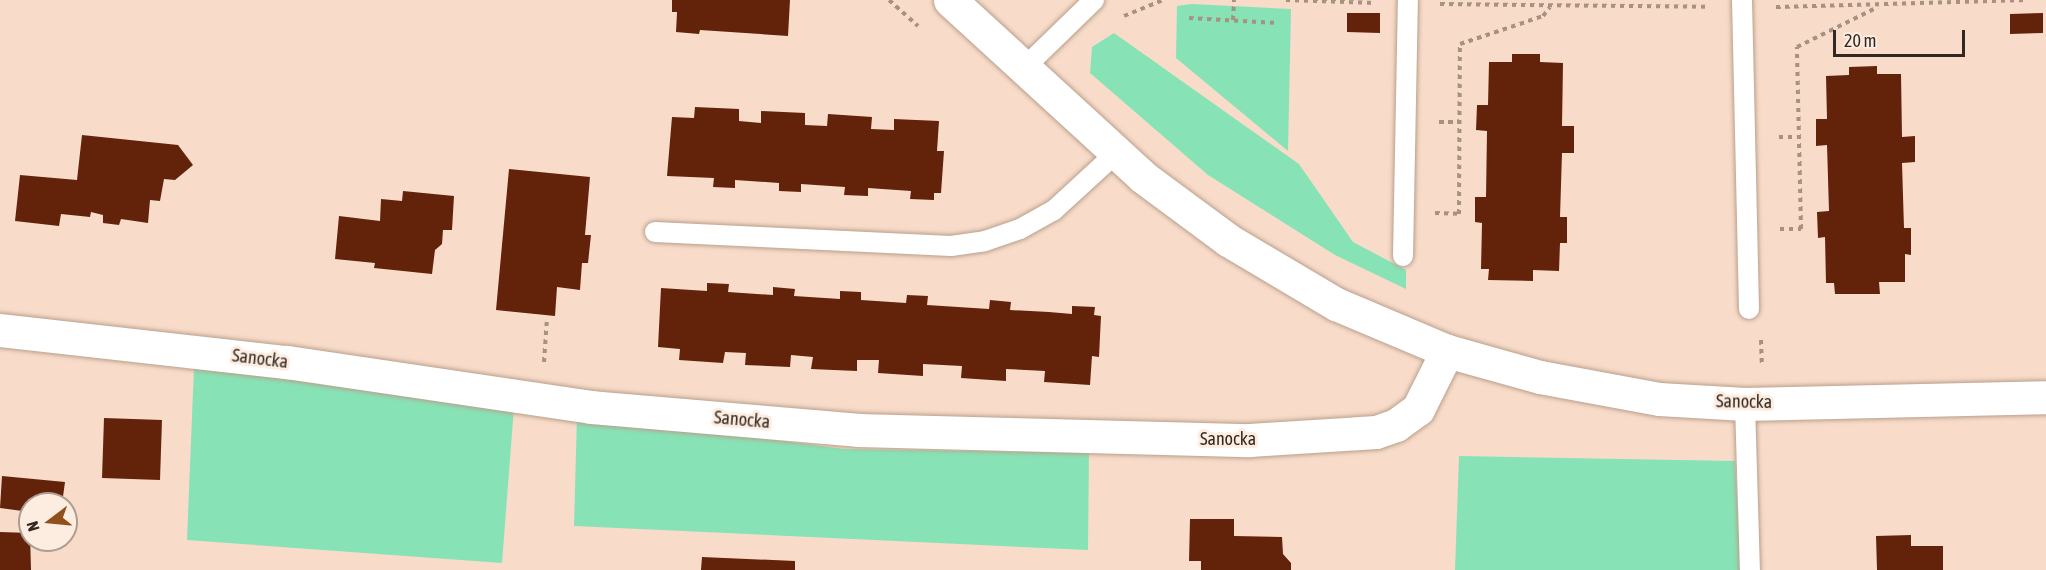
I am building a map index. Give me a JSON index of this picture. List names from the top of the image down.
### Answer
{
  "streets": {
    "street": ["Sanocka"]
  },
  "scale_bar": "20 m",
  "north": "left"
}
